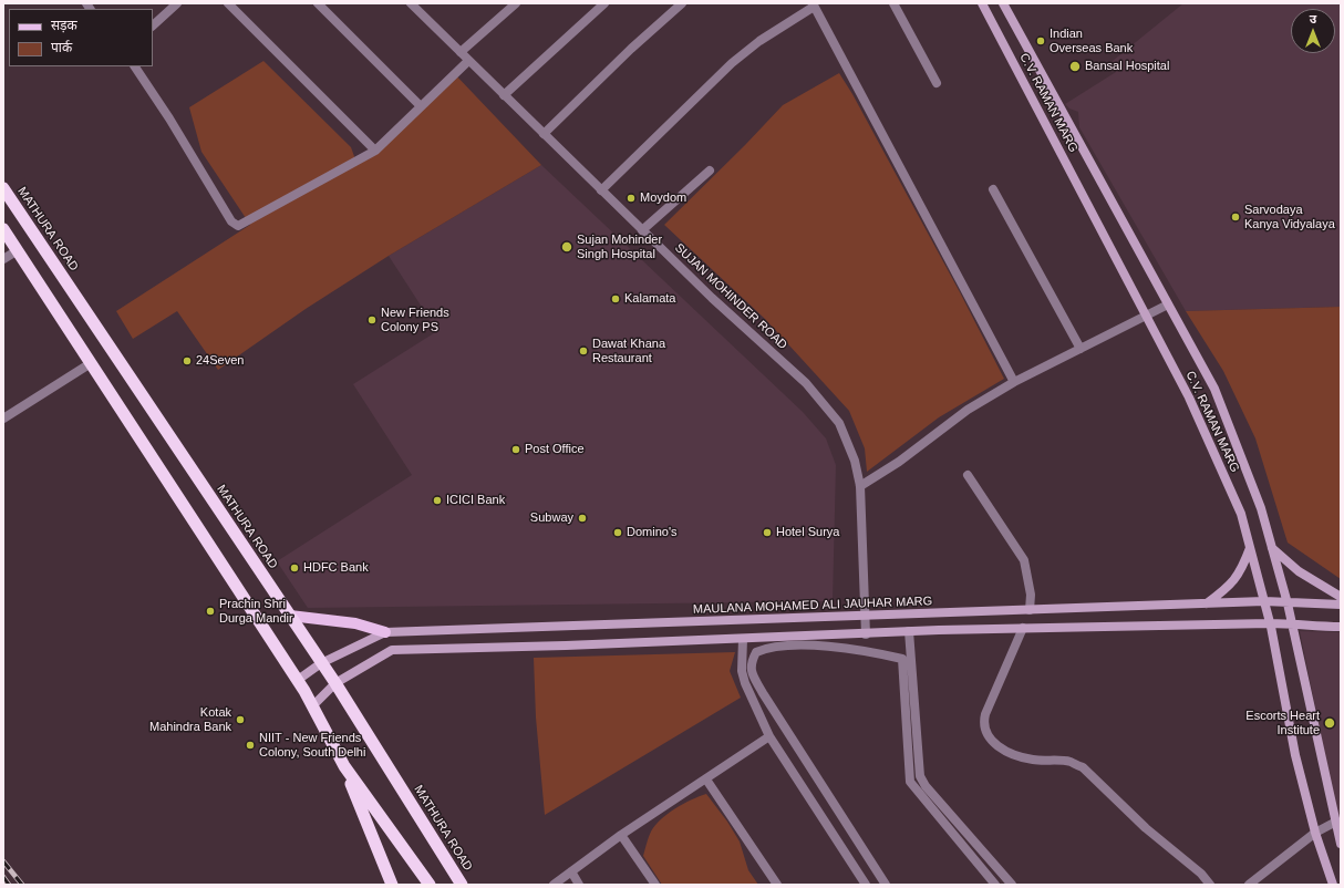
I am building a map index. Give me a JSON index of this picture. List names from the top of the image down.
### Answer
{
  "streets": {
    "highway": ["MATHURA ROAD"],
    "main road": ["C.V. RAMAN MARG", "MAULANA MOHAMED ALI JAUHAR MARG"],
    "street": ["SUJAN MOHINDER ROAD"]
  },
  "crossings": [
    ["C.V. RAMAN MARG", "MAULANA MOHAMED ALI JAUHAR MARG"],
    ["MATHURA ROAD", "MAULANA MOHAMED ALI JAUHAR MARG"],
    ["SUJAN MOHINDER ROAD", "MAULANA MOHAMED ALI JAUHAR MARG"]
  ],
  "places": [
    "Indian Overseas Bank",
    "Bansal Hospital",
    "Moydom",
    "Sarvodaya Kanya Vidyalaya",
    "Sujan Mohinder Singh Hospital",
    "Kalamata",
    "New Friends Colony PS",
    "Dawat Khana Restaurant",
    "24Seven",
    "Post Office",
    "ICICI Bank",
    "Subway",
    "Domino's",
    "Hotel Surya",
    "HDFC Bank",
    "Prachin Shri Durga Mandir",
    "Kotak Mahindra Bank",
    "Escorts Heart Institute",
    "NIIT - New Friends Colony, South Delhi"
  ],
  "legend": ["सड़क", "पार्क"],
  "north": "top"
}
